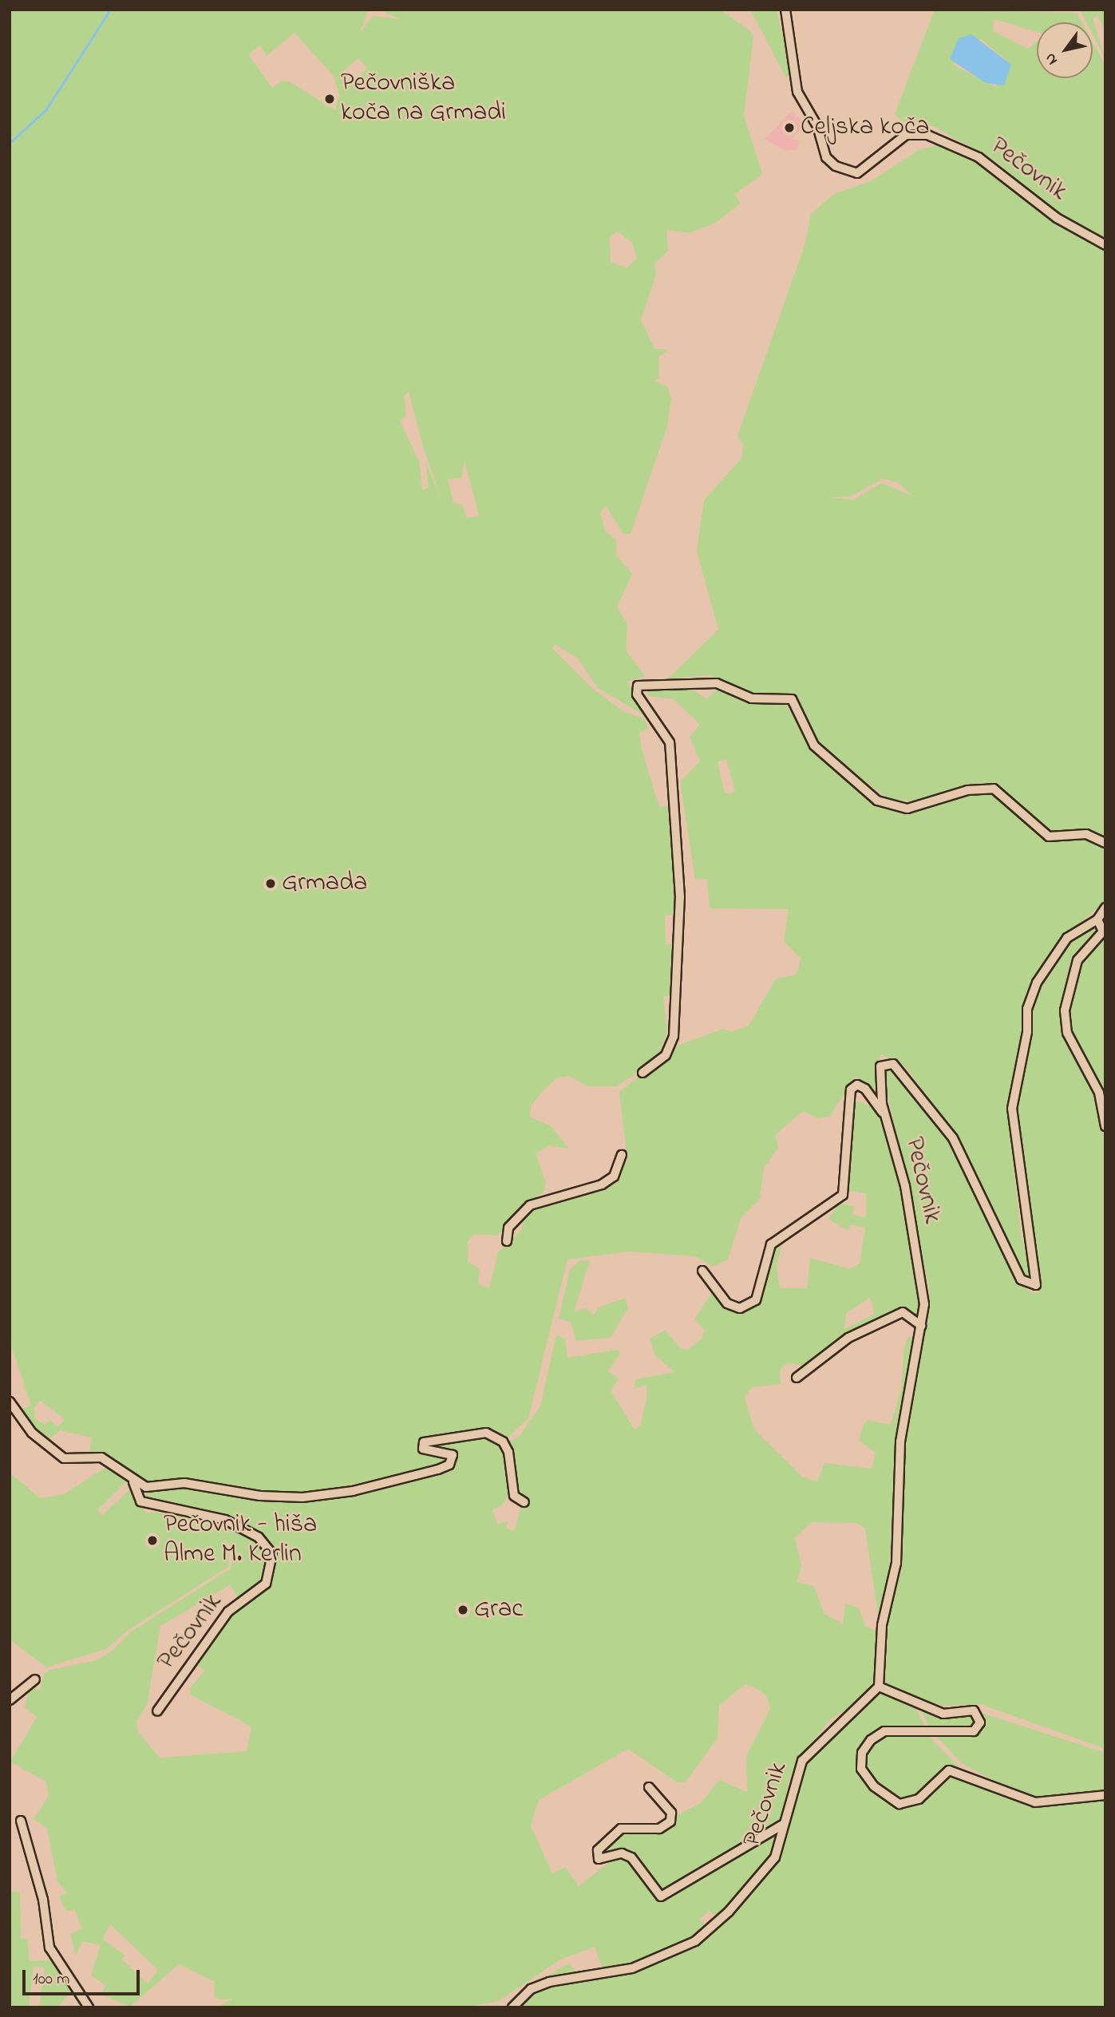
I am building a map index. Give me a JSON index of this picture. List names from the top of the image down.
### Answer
{
  "streets": {
    "street": ["Pečovnik"]
  },
  "places": [
    "Pečovniška koča na Grmadi",
    "Celjska koča",
    "Grmada",
    "Pečovnik - hiša Alme M. Kerlin",
    "Grac"
  ],
  "scale_bar": "100 m",
  "north": "bottom left"
}
